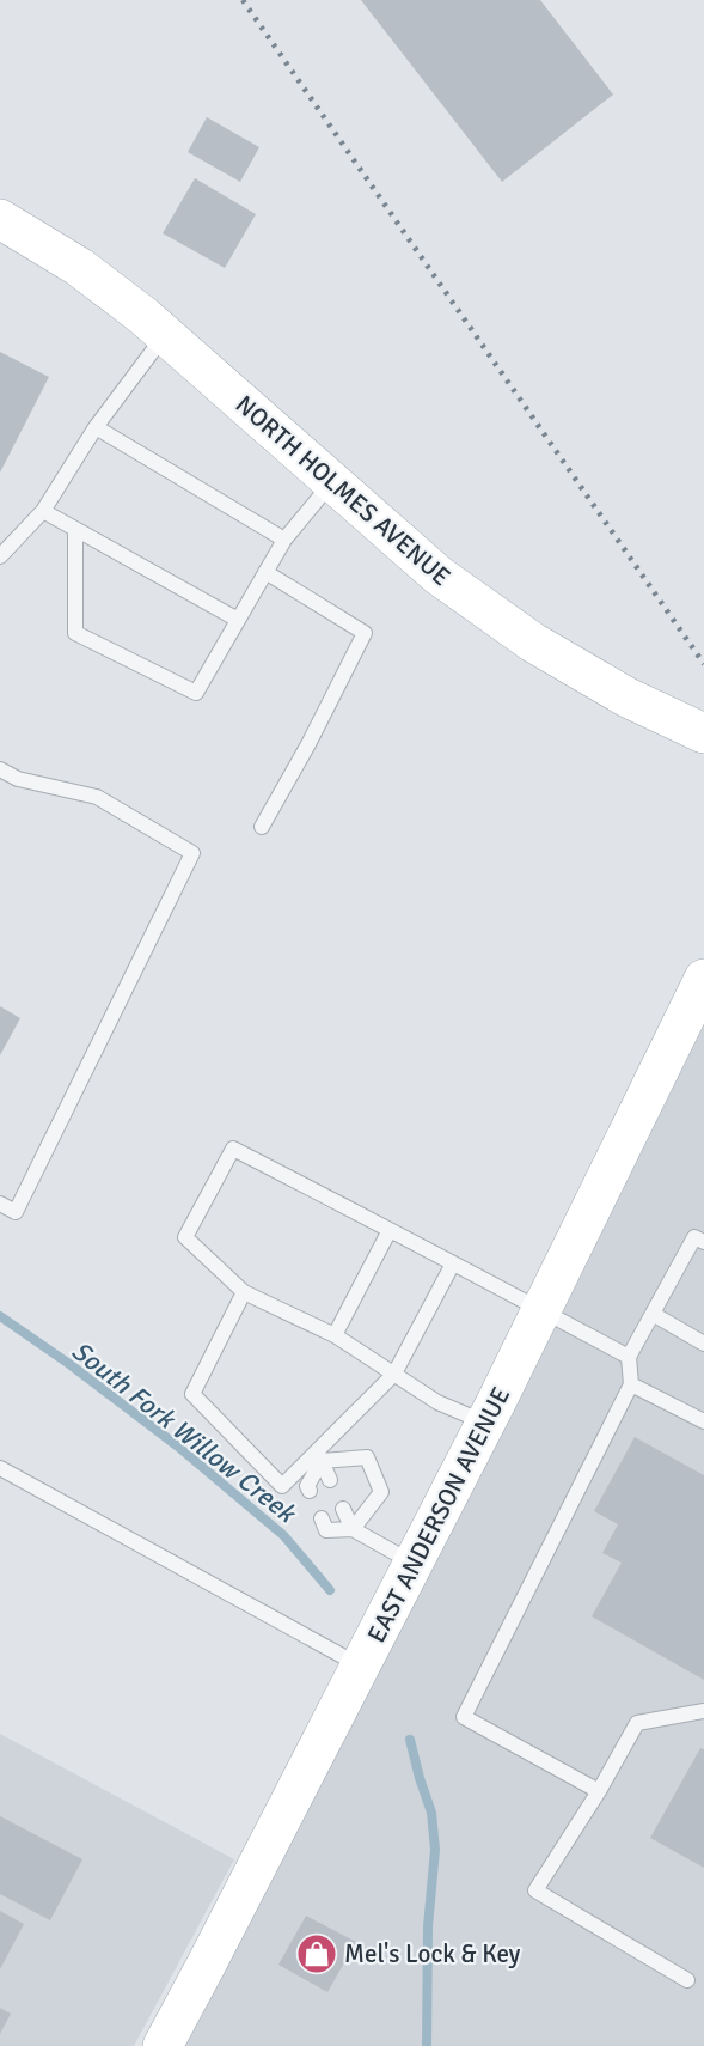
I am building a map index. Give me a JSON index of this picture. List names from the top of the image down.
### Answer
{
  "streets": {
    "main road": ["NORTH HOLMES AVENUE", "EAST ANDERSON AVENUE"]
  },
  "water": ["South Fork Willow Creek"],
  "places": {
    "shop": ["Mel's Lock & Key"]
  }
}
